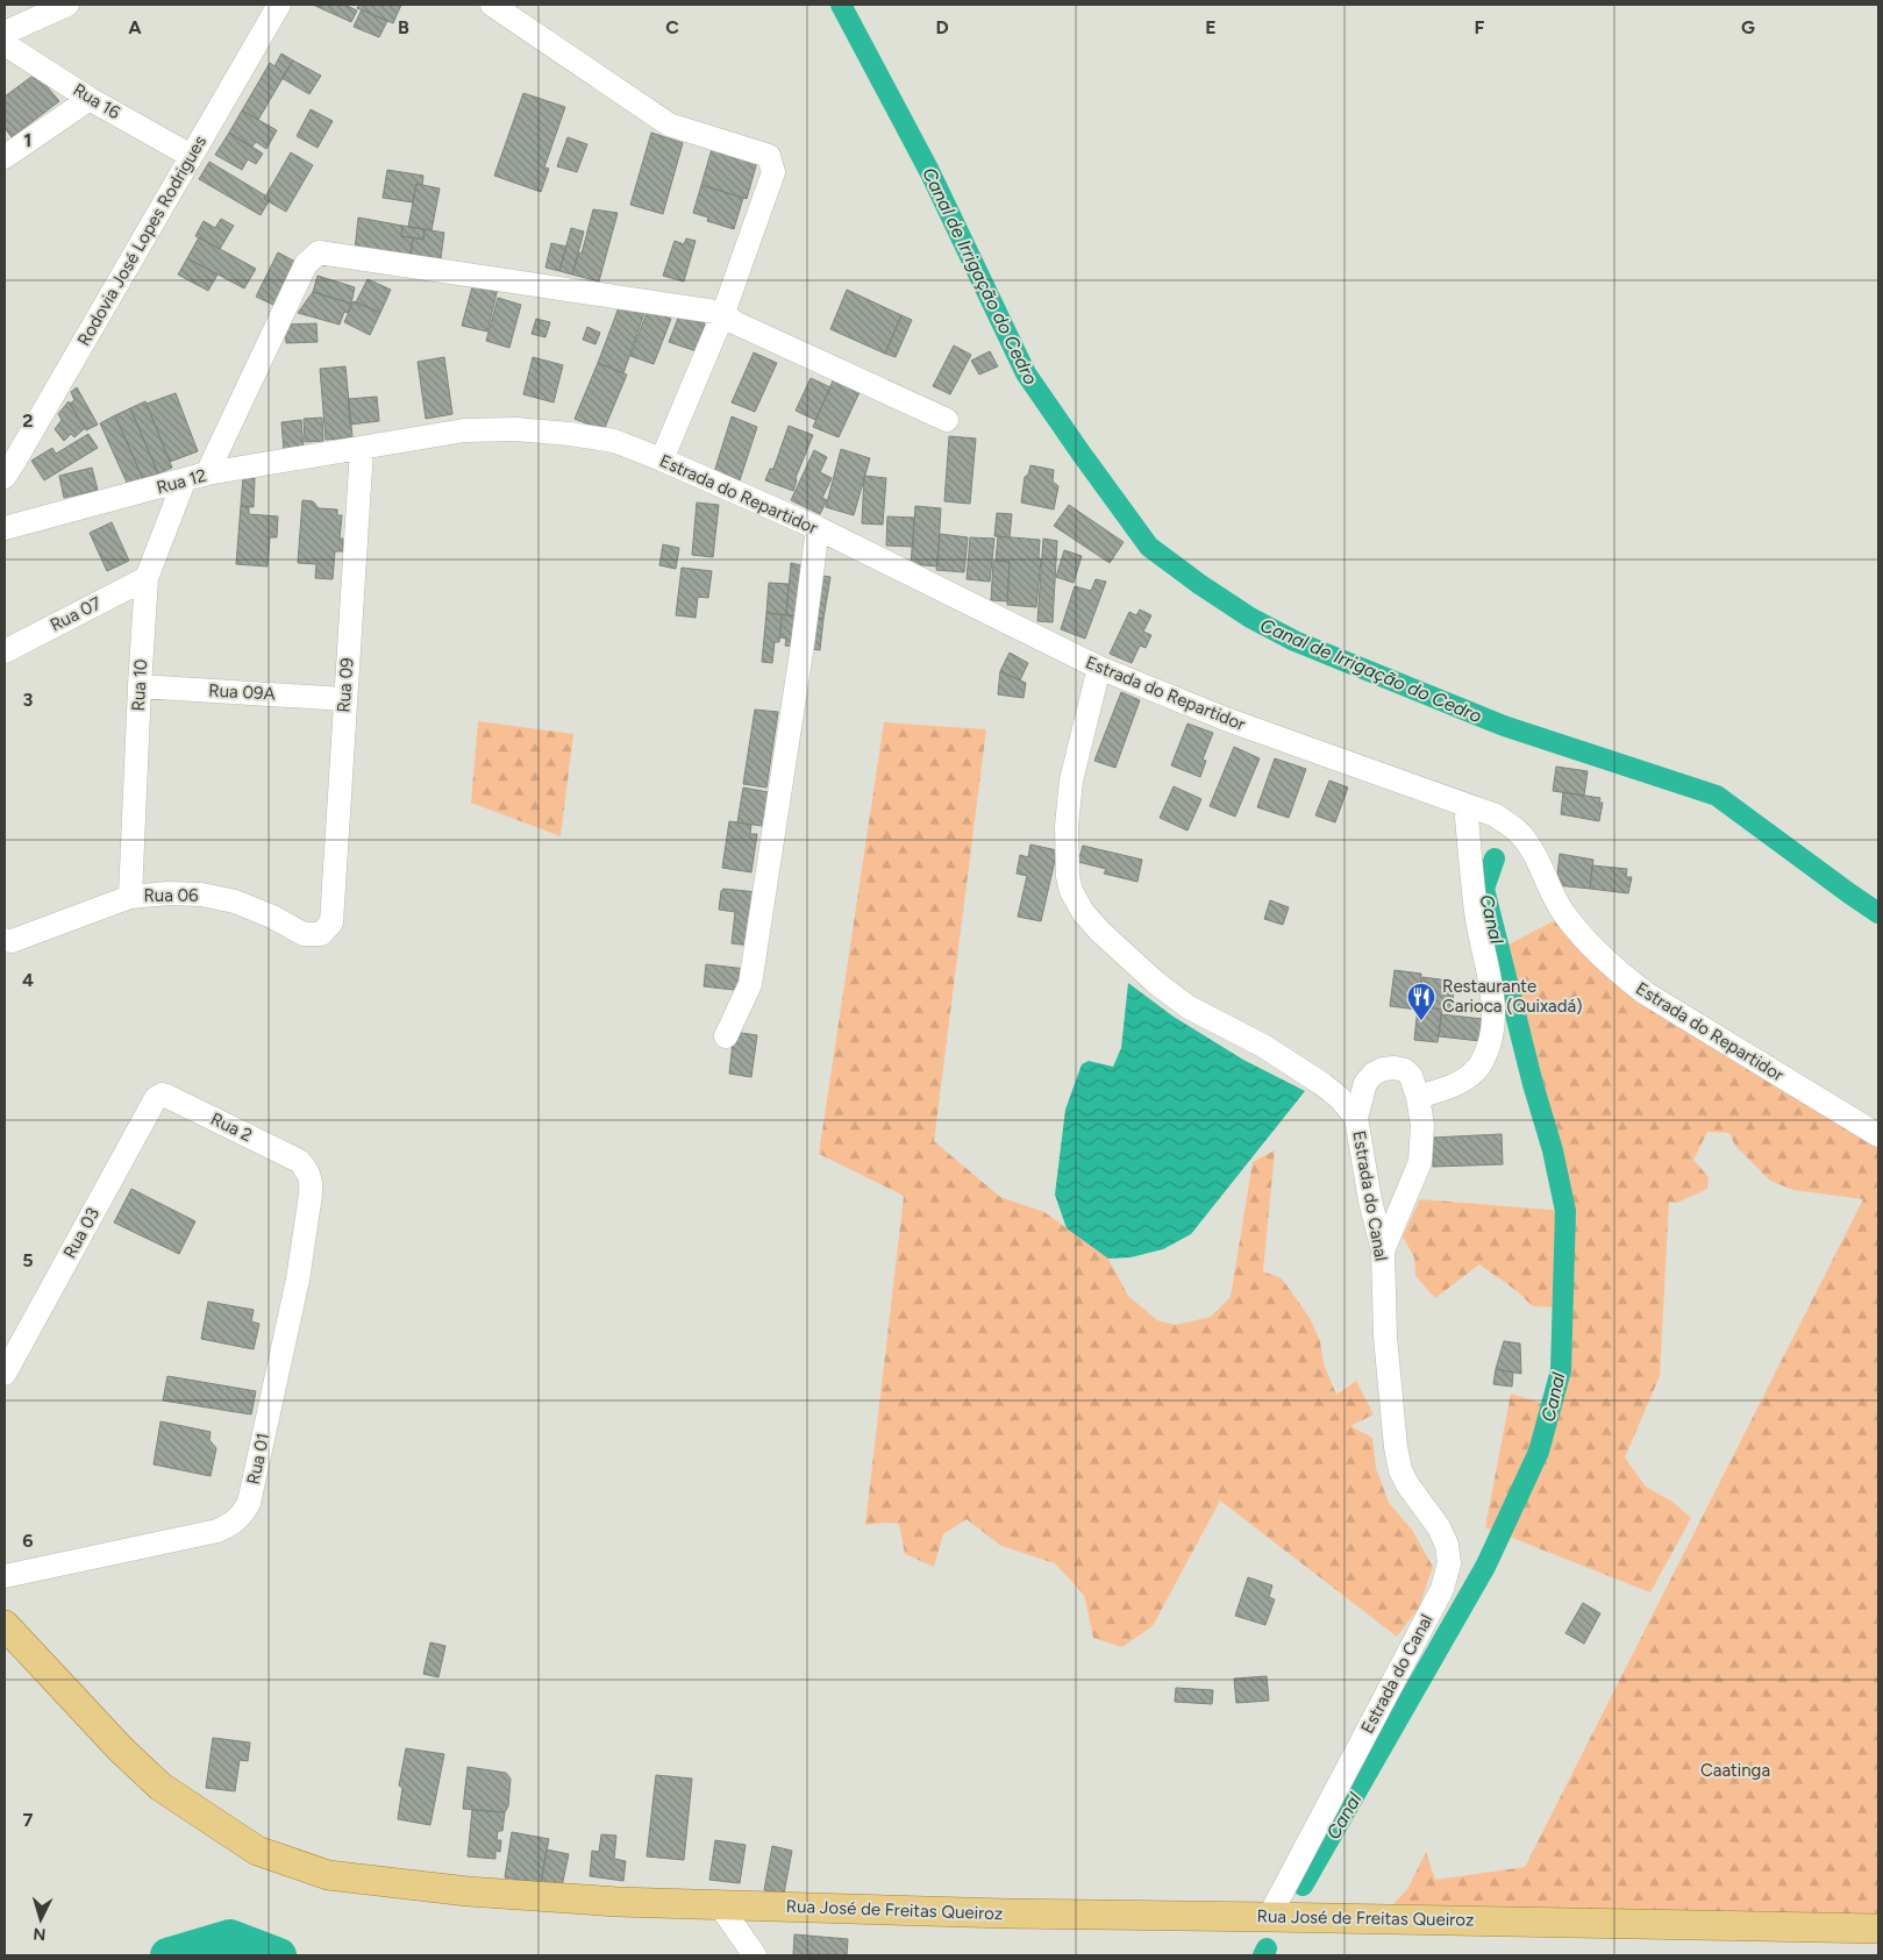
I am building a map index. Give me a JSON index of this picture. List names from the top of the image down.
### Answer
{
  "streets": {
    "main road": ["Rua José de Freitas Queiroz"],
    "street": [
      "Rua 16",
      "Rodovia José Lopes Rodrigues",
      "Rua 12",
      "Estrada do Repartidor",
      "Rua 07",
      "Rua 10",
      "Rua 09",
      "Rua 09A",
      "Rua 06",
      "Rua 2",
      "Estrada do Canal",
      "Rua 03",
      "Rua 01"
    ]
  },
  "crossings": [
    ["Rua 16", "Rodovia José Lopes Rodrigues"],
    ["Rua 12", "Estrada do Repartidor"],
    ["Rua 12", "Rua 10"],
    ["Rua 12", "Rua 09"],
    ["Estrada do Repartidor", "Rua 09"],
    ["Estrada do Repartidor", "Estrada do Canal"],
    ["Rua 07", "Rua 10"],
    ["Rua 10", "Rua 09A"],
    ["Rua 10", "Rua 06"],
    ["Rua 09", "Rua 09A"],
    ["Rua 09", "Rua 06"],
    ["Rua 2", "Rua 03"],
    ["Rua 2", "Rua 01"],
    ["Estrada do Canal", "Rua José de Freitas Queiroz"]
  ],
  "water": ["Canal de Irrigação do Cedro", "Canal"],
  "parks": ["Caatinga"],
  "places": {
    "restaurant": ["Restaurante Carioca (Quixadá)"]
  },
  "north": "bottom",
  "grid": {
    "columns": [
      "A",
      "B",
      "C",
      "D",
      "E",
      "F",
      "G"
    ],
    "rows": [
      "1",
      "2",
      "3",
      "4",
      "5",
      "6",
      "7"
    ]
  }
}
